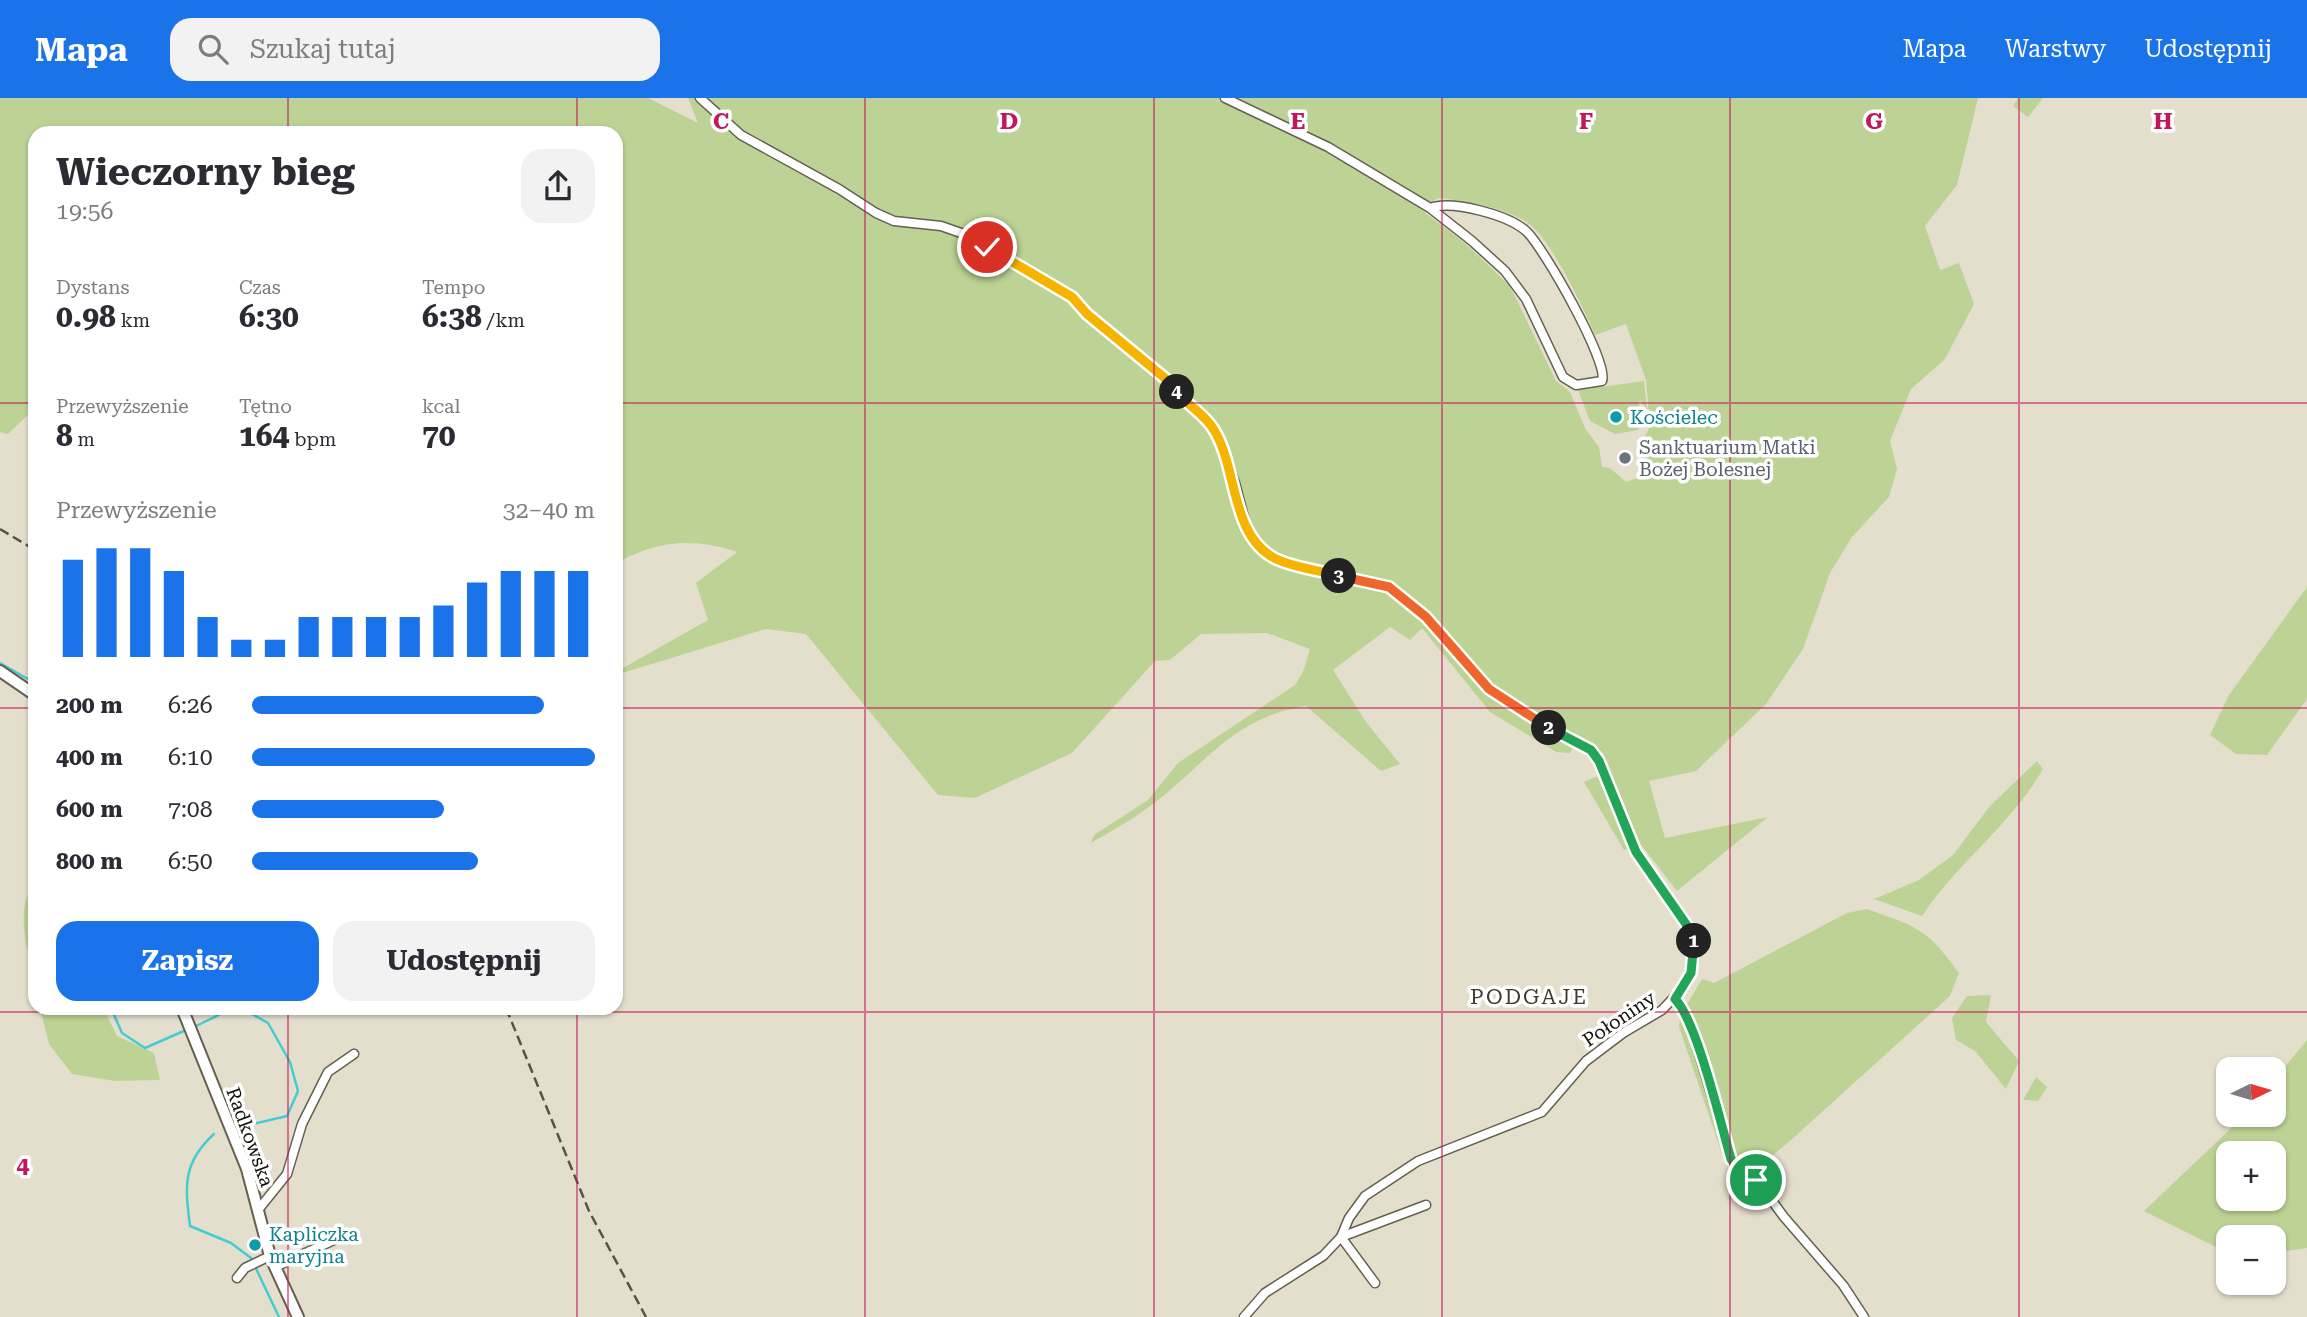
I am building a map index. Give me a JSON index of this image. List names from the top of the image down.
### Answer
{
  "streets": {
    "street": ["Połoniny", "Radkowska"]
  },
  "districts": ["PODGAJE"],
  "places": ["Kościelec", "Sanktuarium Matki Bożej Bolesnej", "Kapliczka maryjna"],
  "north": "right",
  "page": {
    "header": "Mapa",
    "search": "Szukaj tutaj",
    "nav": ["Mapa", "Warstwy", "Udostępnij"],
    "heading": ["Wieczorny bieg", "19:56"],
    "stats": [
      ["Dystans", "0.98 km"],
      ["Czas", "6:30"],
      ["Tempo", "6:38 /km"],
      ["Przewyższenie", "8 m"],
      ["Tętno", "164 bpm"],
      ["kcal", "70"]
    ],
    "pins": [
      "4",
      "3",
      "2",
      "1"
    ],
    "chart": ["Przewyższenie", "32–40 m"],
    "list": [
      {
        "name": "200 m",
        "note": "6:26"
      },
      {
        "name": "400 m",
        "note": "6:10"
      },
      {
        "name": "600 m",
        "note": "7:08"
      },
      {
        "name": "800 m",
        "note": "6:50"
      }
    ],
    "buttons": ["Zapisz", "Udostępnij"],
    "map_buttons": ["+", "−"]
  },
  "grid": {
    "columns": [
      "C",
      "D",
      "E",
      "F",
      "G",
      "H"
    ],
    "rows": ["4"]
  }
}
